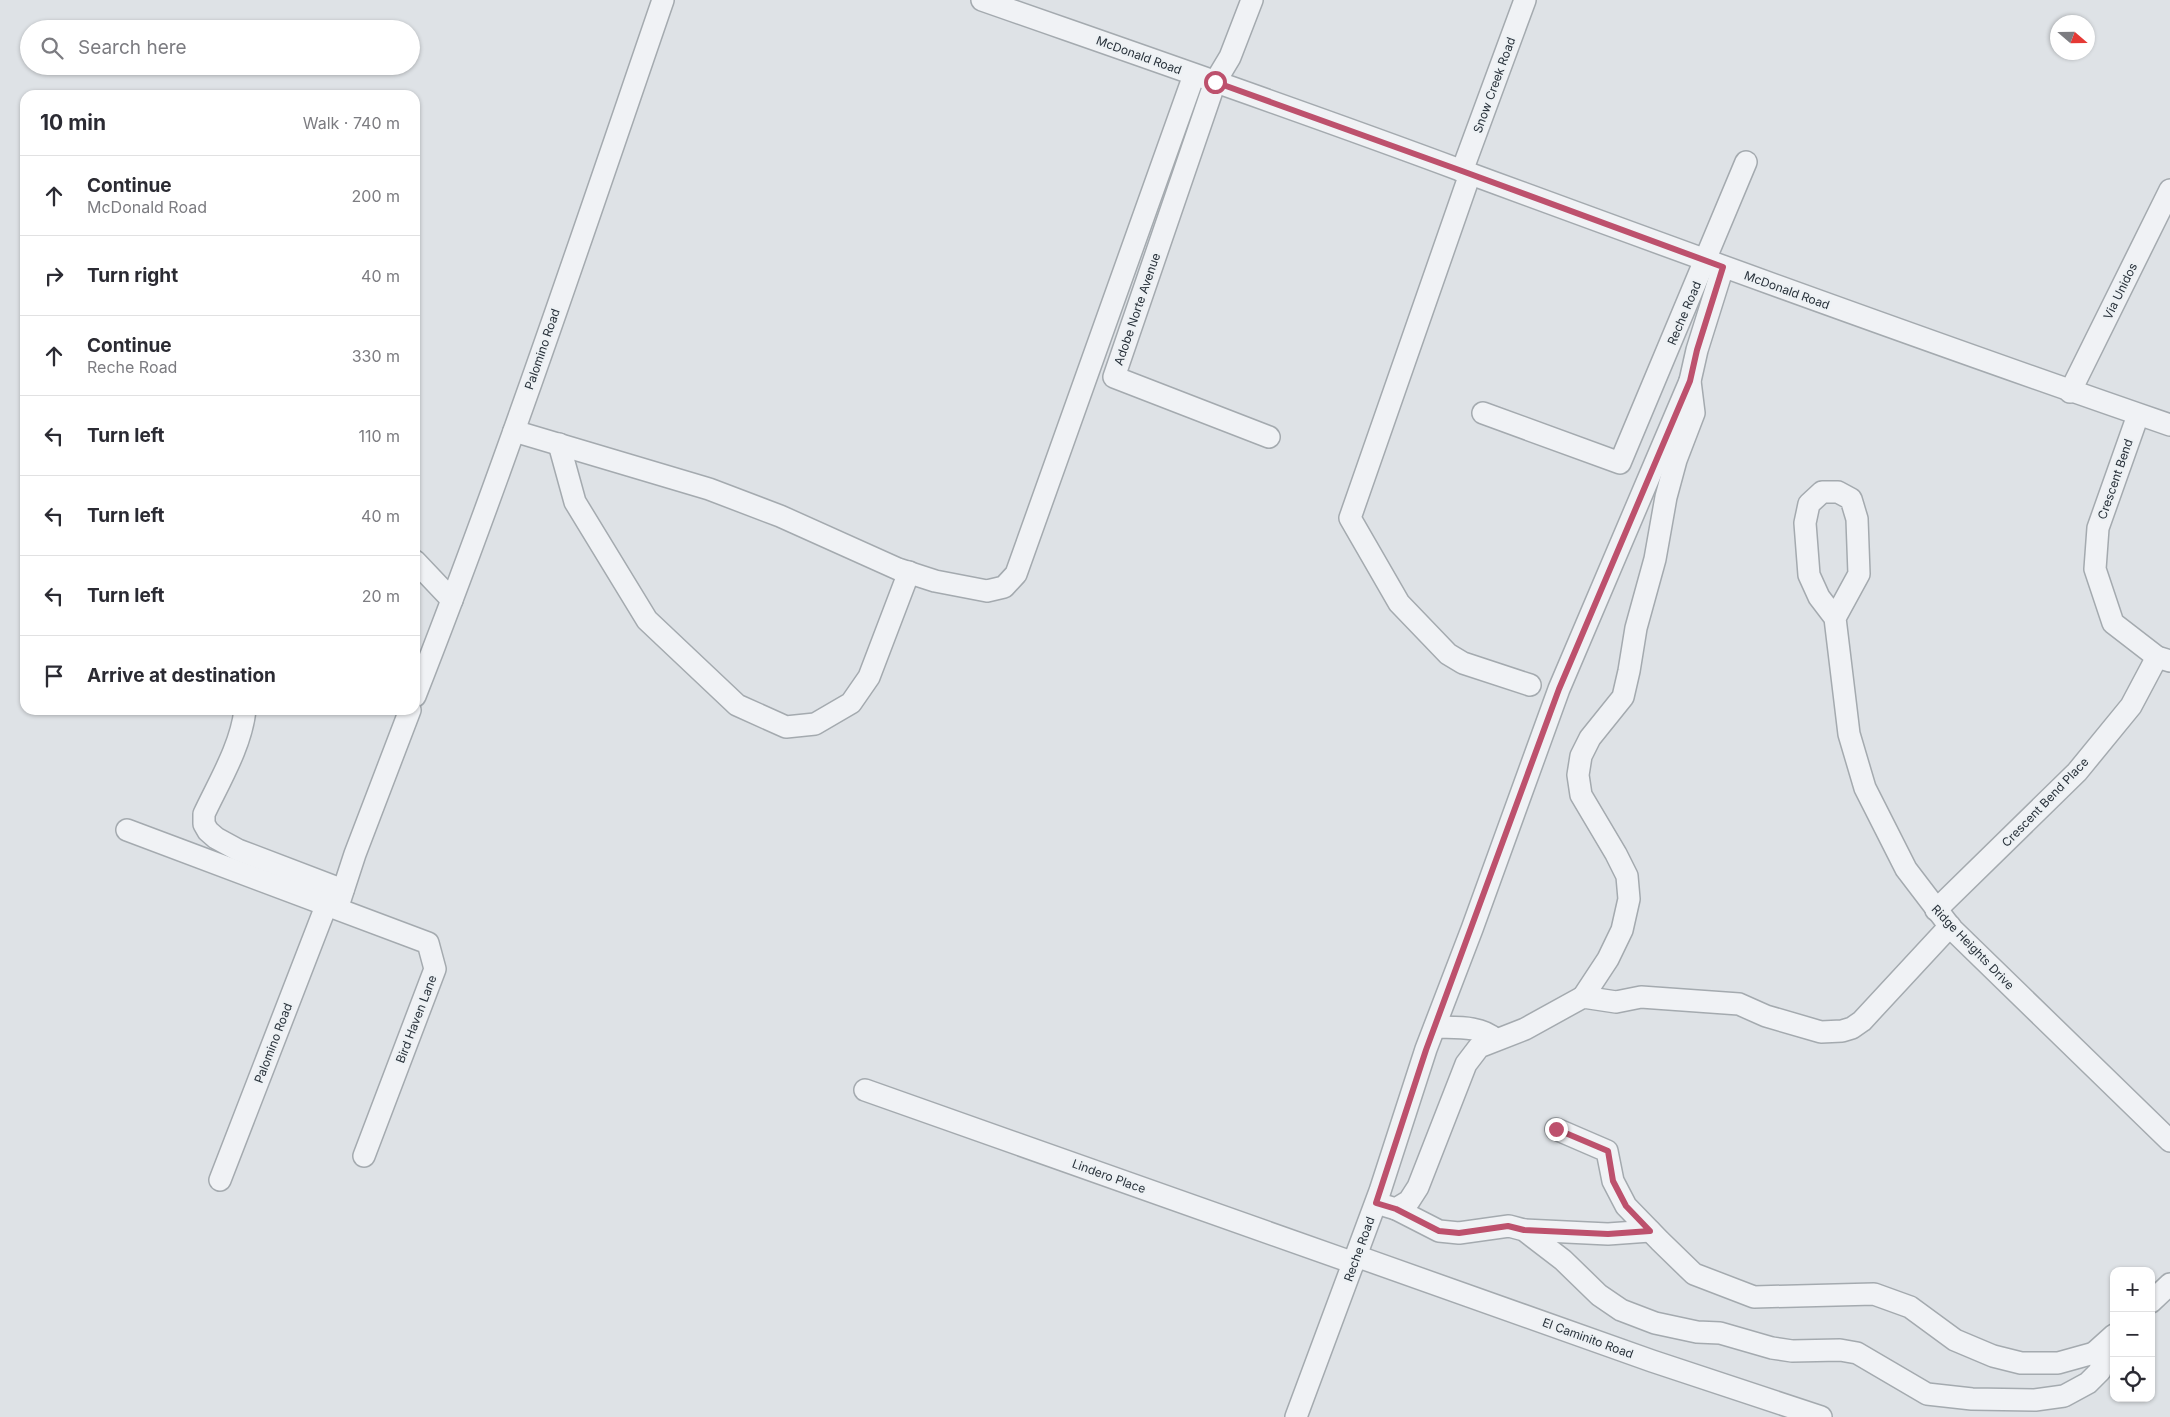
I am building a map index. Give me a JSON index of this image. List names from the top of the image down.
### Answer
{
  "streets": {
    "street": [
      "McDonald Road",
      "Snow Creek Road",
      "Via Unidos",
      "Adobe Norte Avenue",
      "Reche Road",
      "Palomino Road",
      "Crescent Bend",
      "Crescent Bend Place",
      "Ridge Heights Drive",
      "Bird Haven Lane",
      "Lindero Place",
      "El Caminito Road"
    ]
  },
  "crossings": [
    ["McDonald Road", "Snow Creek Road"],
    ["McDonald Road", "Via Unidos"],
    ["McDonald Road", "Adobe Norte Avenue"],
    ["McDonald Road", "Reche Road"],
    ["McDonald Road", "Crescent Bend"],
    ["Reche Road", "Lindero Place"],
    ["Reche Road", "El Caminito Road"],
    ["Palomino Road", "Bird Haven Lane"],
    ["Crescent Bend", "Crescent Bend Place"],
    ["Crescent Bend Place", "Ridge Heights Drive"],
    ["Lindero Place", "El Caminito Road"]
  ],
  "north": "right",
  "page": {
    "search": "Search here",
    "heading": ["10 min", "Walk · 740 m"],
    "list": [
      ["Continue", "McDonald Road", "200 m"],
      ["Turn right", "40 m"],
      ["Continue", "Reche Road", "330 m"],
      ["Turn left", "110 m"],
      ["Turn left", "40 m"],
      ["Turn left", "20 m"],
      "Arrive at destination"
    ],
    "map_buttons": ["+", "−"]
  }
}
